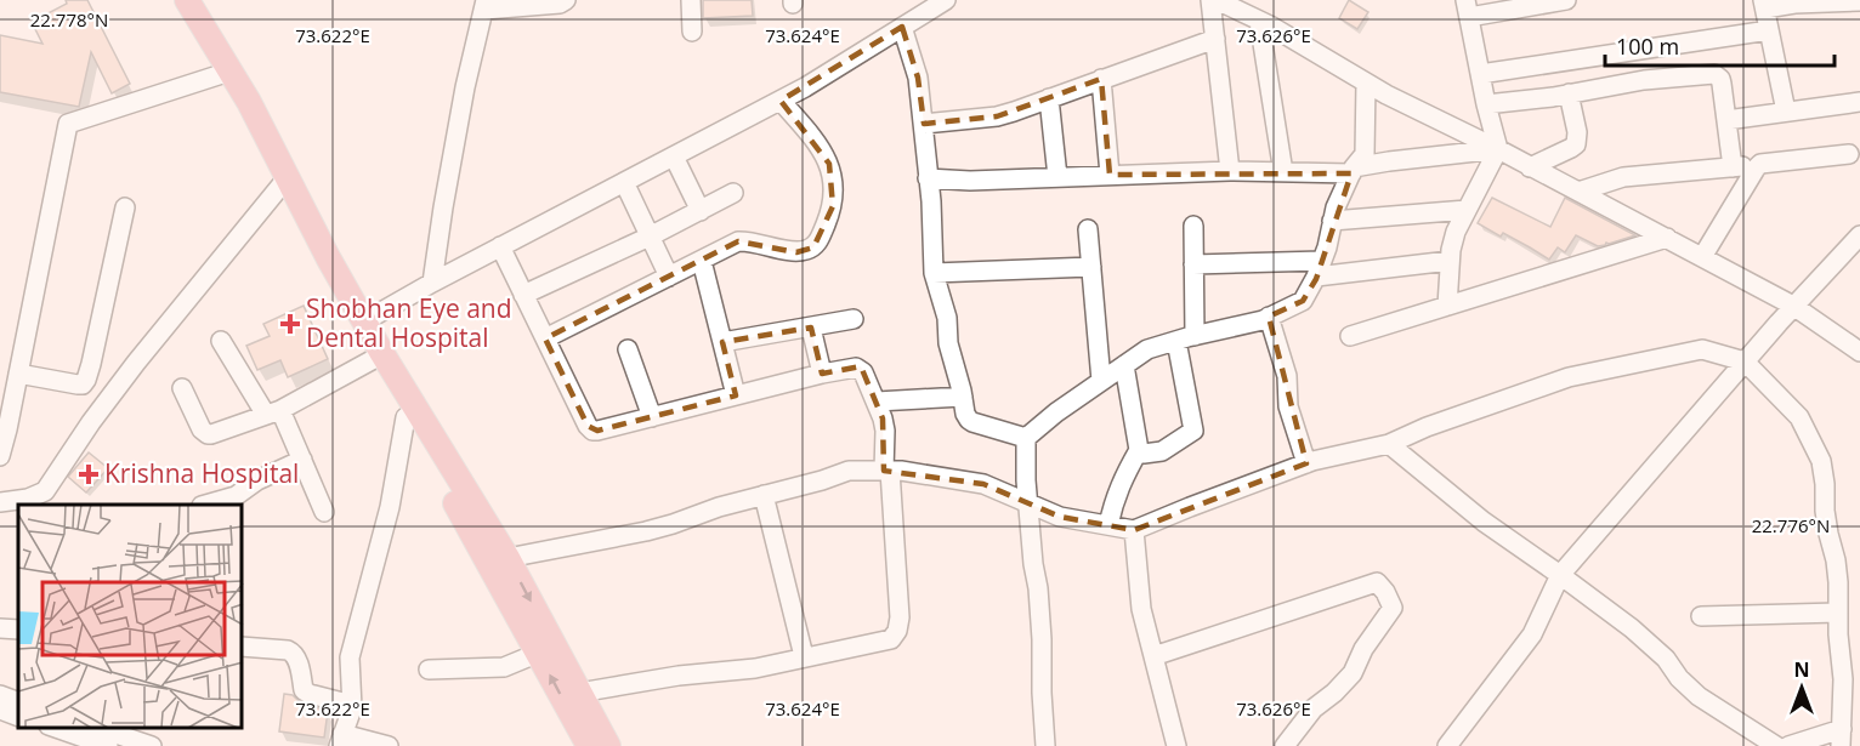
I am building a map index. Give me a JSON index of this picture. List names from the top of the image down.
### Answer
{
  "places": {
    "health": ["Shobhan Eye and Dental Hospital", "Krishna Hospital"]
  },
  "scale_bar": "100 m",
  "north": "top",
  "coordinates": [
    "22.778°N",
    "73.622°E",
    "73.624°E",
    "73.626°E",
    "22.776°N"
  ]
}
